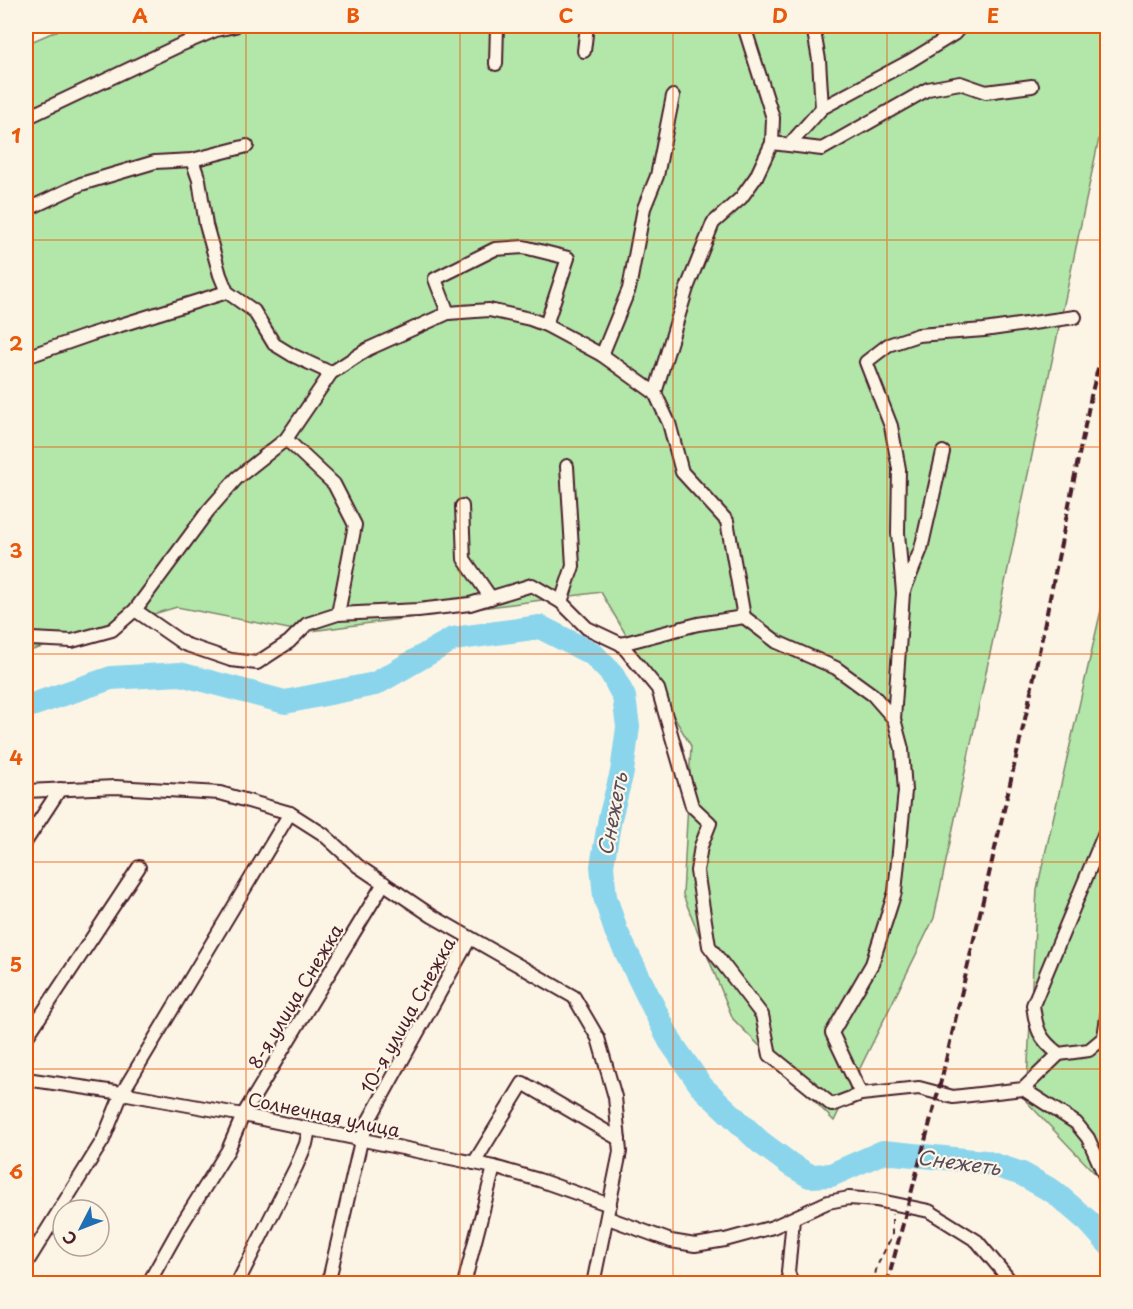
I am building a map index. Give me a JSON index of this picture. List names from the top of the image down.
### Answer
{
  "streets": {
    "street": ["8-я улица Снежка", "10-я улица Снежка", "Солнечная улица"]
  },
  "crossings": [
    ["8-я улица Снежка", "Солнечная улица"],
    ["10-я улица Снежка", "Солнечная улица"]
  ],
  "water": ["Снежеть"],
  "north": "bottom left",
  "grid": {
    "columns": [
      "A",
      "B",
      "C",
      "D",
      "E"
    ],
    "rows": [
      "1",
      "2",
      "3",
      "4",
      "5",
      "6"
    ]
  }
}
